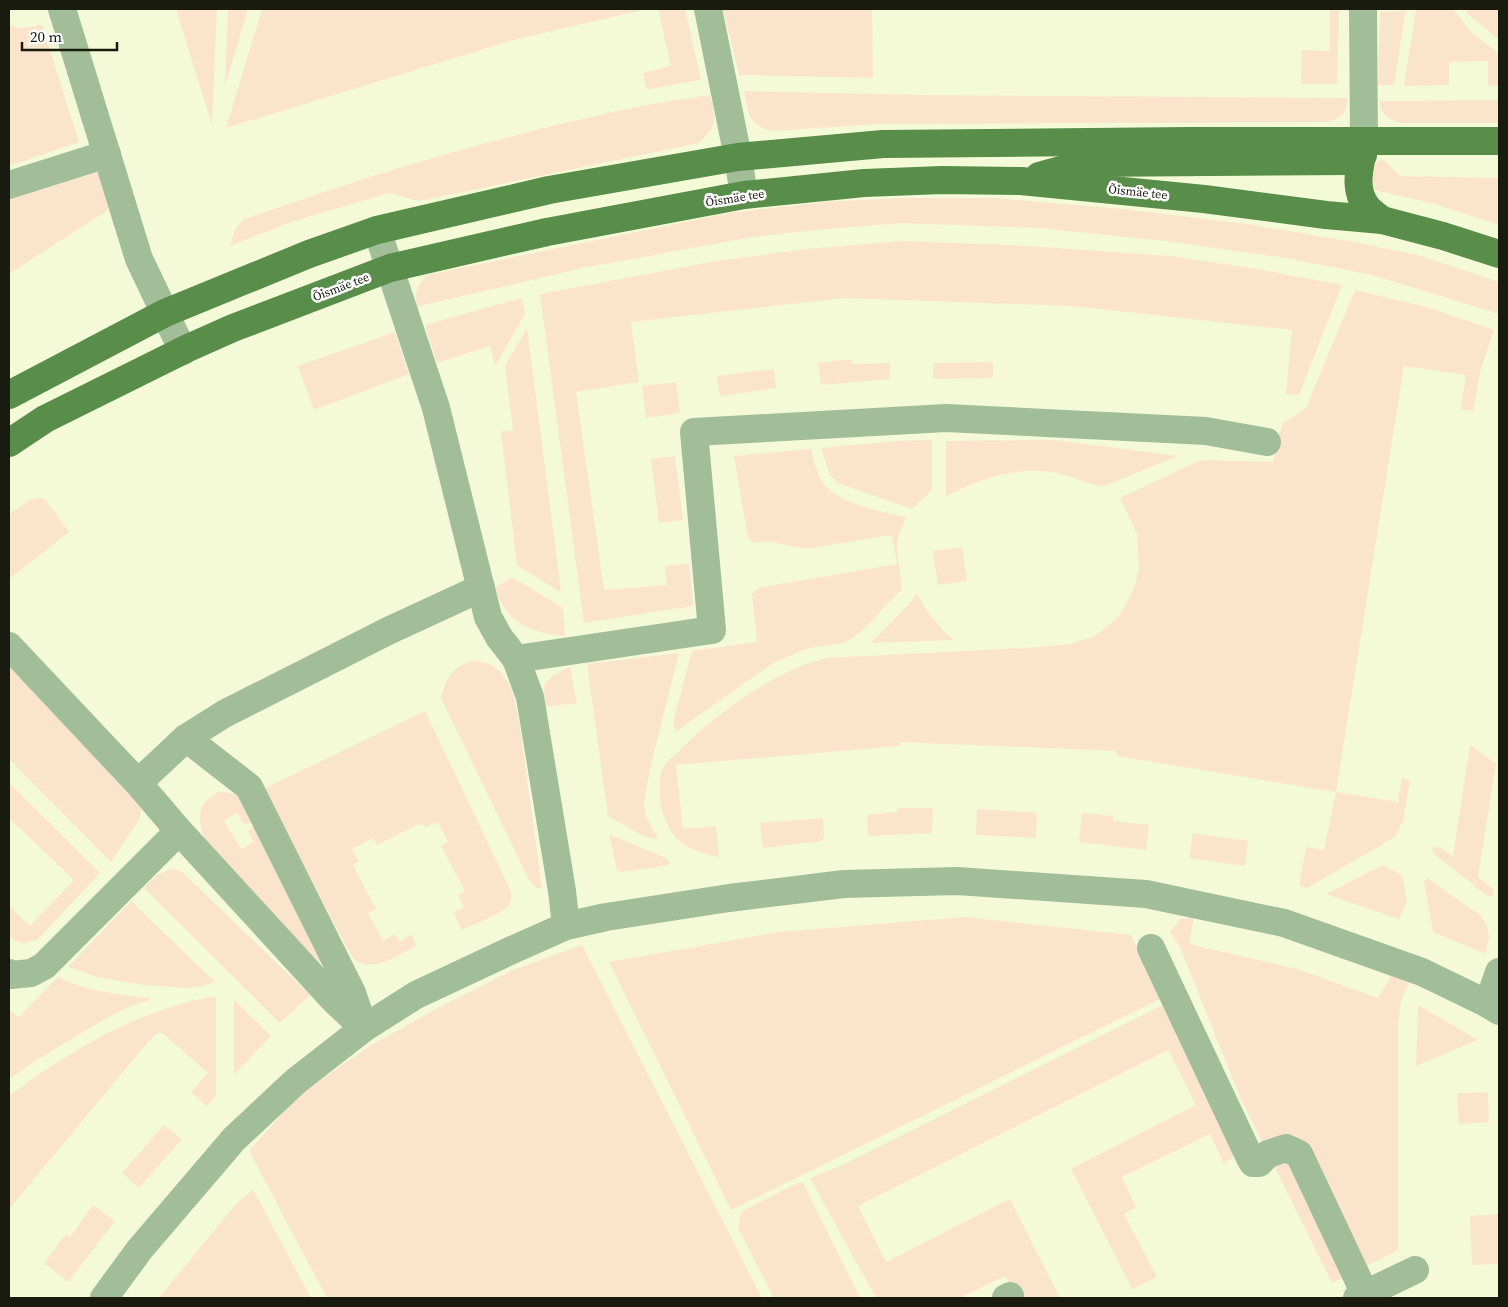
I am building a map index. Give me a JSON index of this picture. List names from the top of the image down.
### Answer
{
  "streets": {
    "main road": ["Õismäe tee"]
  },
  "scale_bar": "20 m"
}
